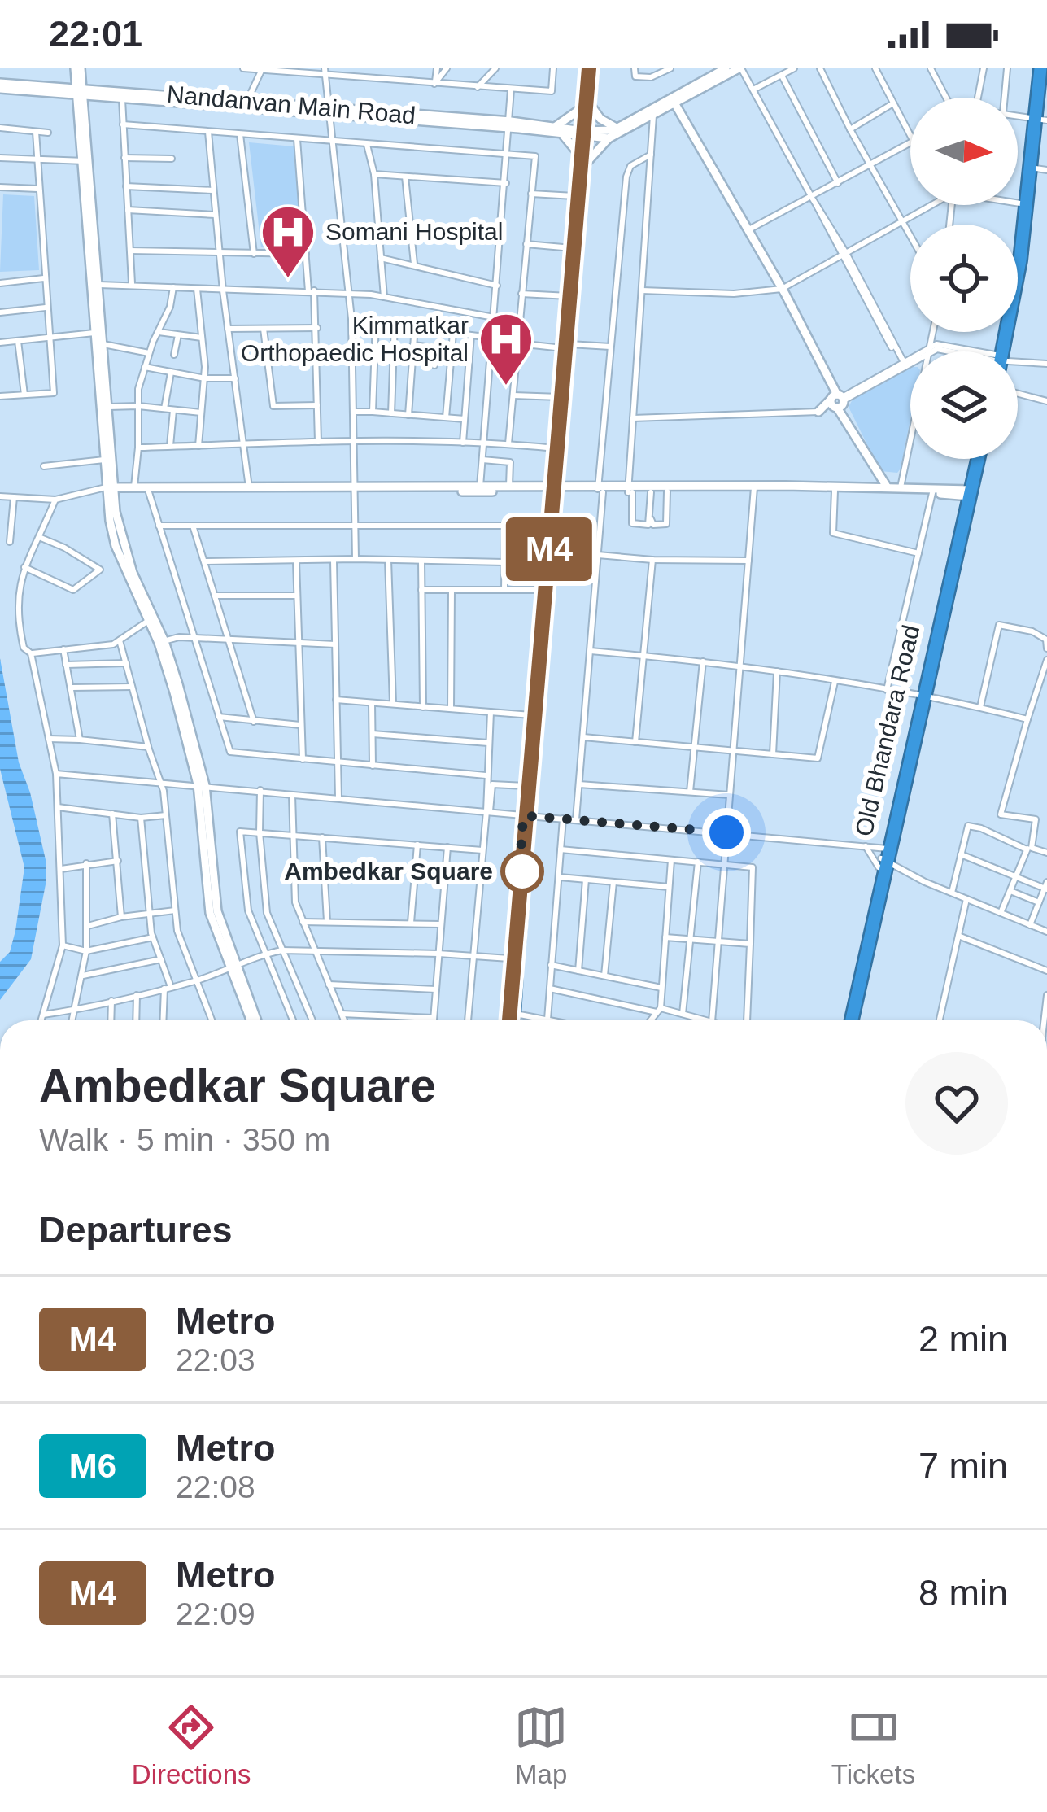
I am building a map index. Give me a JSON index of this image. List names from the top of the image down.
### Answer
{
  "streets": {
    "highway": ["Old Bhandara Road"],
    "main road": ["Nandanvan Main Road"]
  },
  "places": {
    "hospital": ["Somani Hospital", "Kimmatkar Orthopaedic Hospital"],
    "other": ["Ambedkar Square"]
  },
  "lines": ["metro line M4"],
  "north": "right",
  "page": {
    "status": "22:01",
    "on_map": "M4",
    "heading": [
      ["Ambedkar Square", "Walk · 5 min · 350 m"],
      "Departures"
    ],
    "list": [
      {
        "mark": "M4",
        "name": "Metro",
        "note": "22:03",
        "value": "2 min"
      },
      {
        "mark": "M6",
        "name": "Metro",
        "note": "22:08",
        "value": "7 min"
      },
      {
        "mark": "M4",
        "name": "Metro",
        "note": "22:09",
        "value": "8 min"
      }
    ],
    "tabs": ["Directions", "Map", "Tickets"]
  }
}
